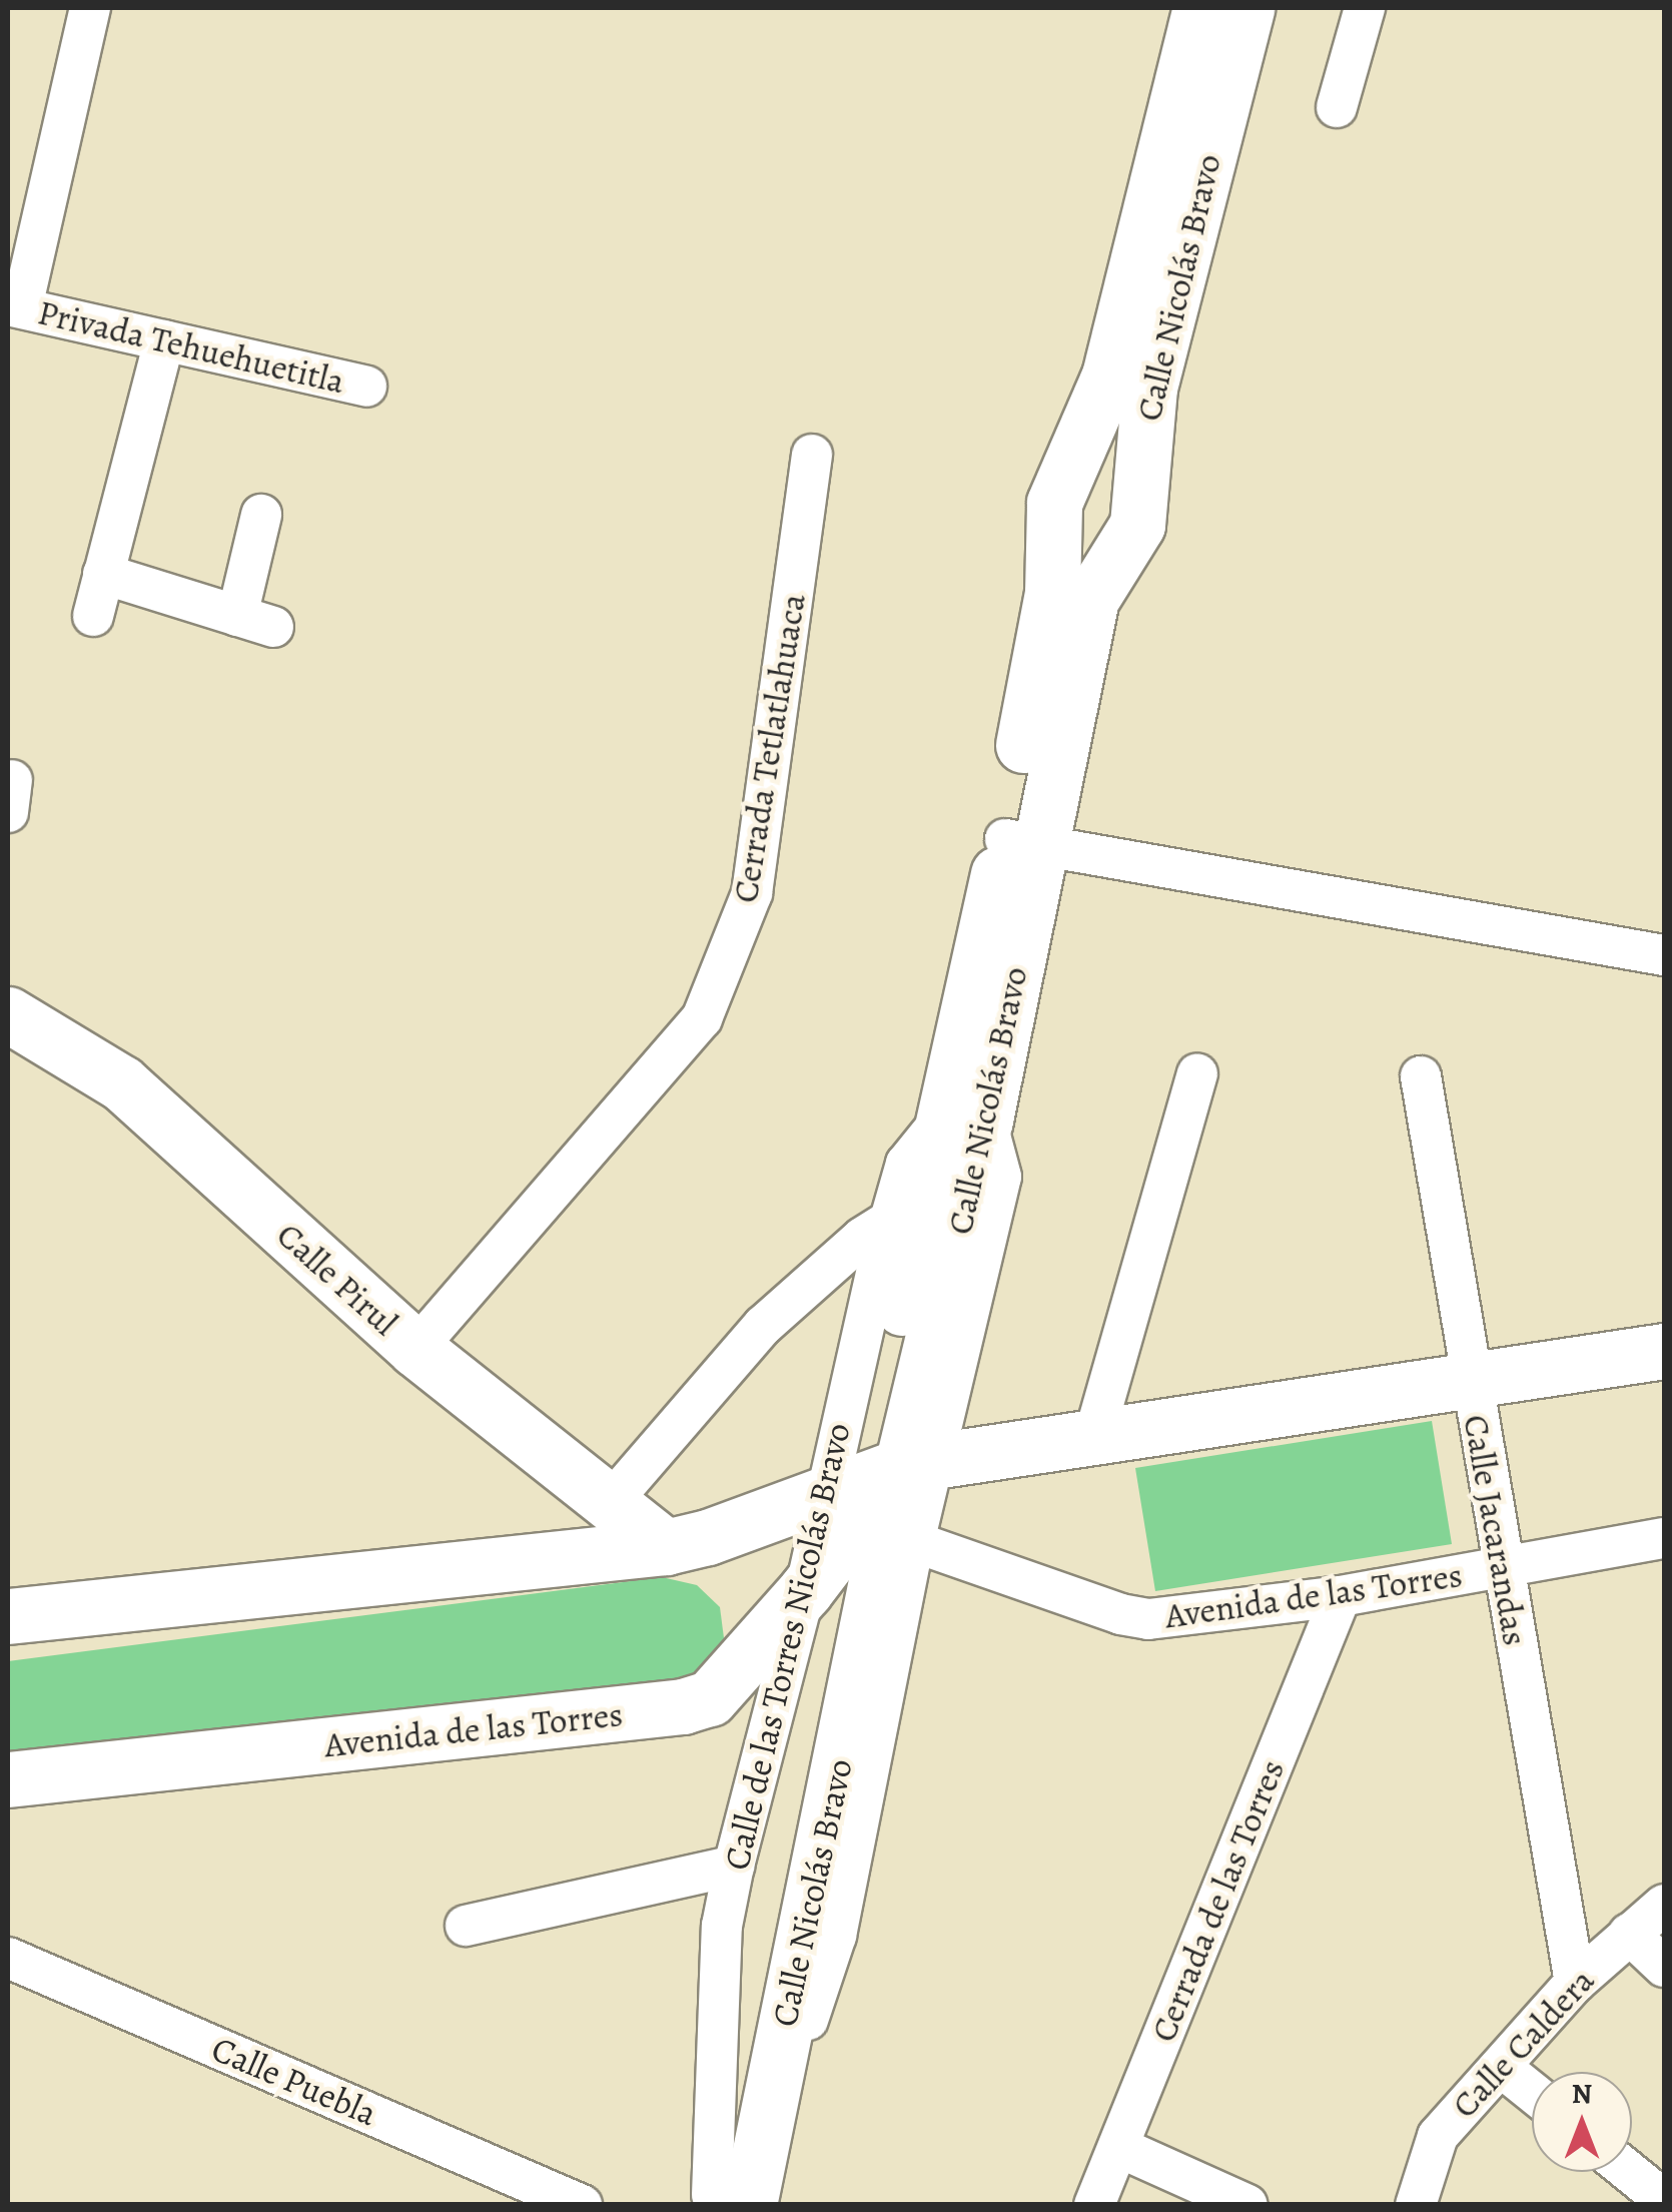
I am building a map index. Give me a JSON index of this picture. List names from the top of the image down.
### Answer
{
  "streets": {
    "main road": ["Calle Nicolás Bravo", "Calle Pirul", "Avenida de las Torres"],
    "street": [
      "Privada Tehuehuetitla",
      "Cerrada Tetlatlahuaca",
      "Calle Jacarandas",
      "Calle de las Torres Nicolás Bravo",
      "Cerrada de las Torres",
      "Calle Caldera",
      "Calle Puebla"
    ]
  },
  "crossings": [
    ["Calle Nicolás Bravo", "Calle Pirul"],
    ["Calle Nicolás Bravo", "Avenida de las Torres"],
    ["Calle Nicolás Bravo", "Calle de las Torres Nicolás Bravo"],
    ["Cerrada Tetlatlahuaca", "Calle Pirul"],
    ["Calle Jacarandas", "Avenida de las Torres"],
    ["Calle Jacarandas", "Calle Caldera"],
    ["Avenida de las Torres", "Calle de las Torres Nicolás Bravo"],
    ["Avenida de las Torres", "Cerrada de las Torres"]
  ],
  "north": "top"
}
